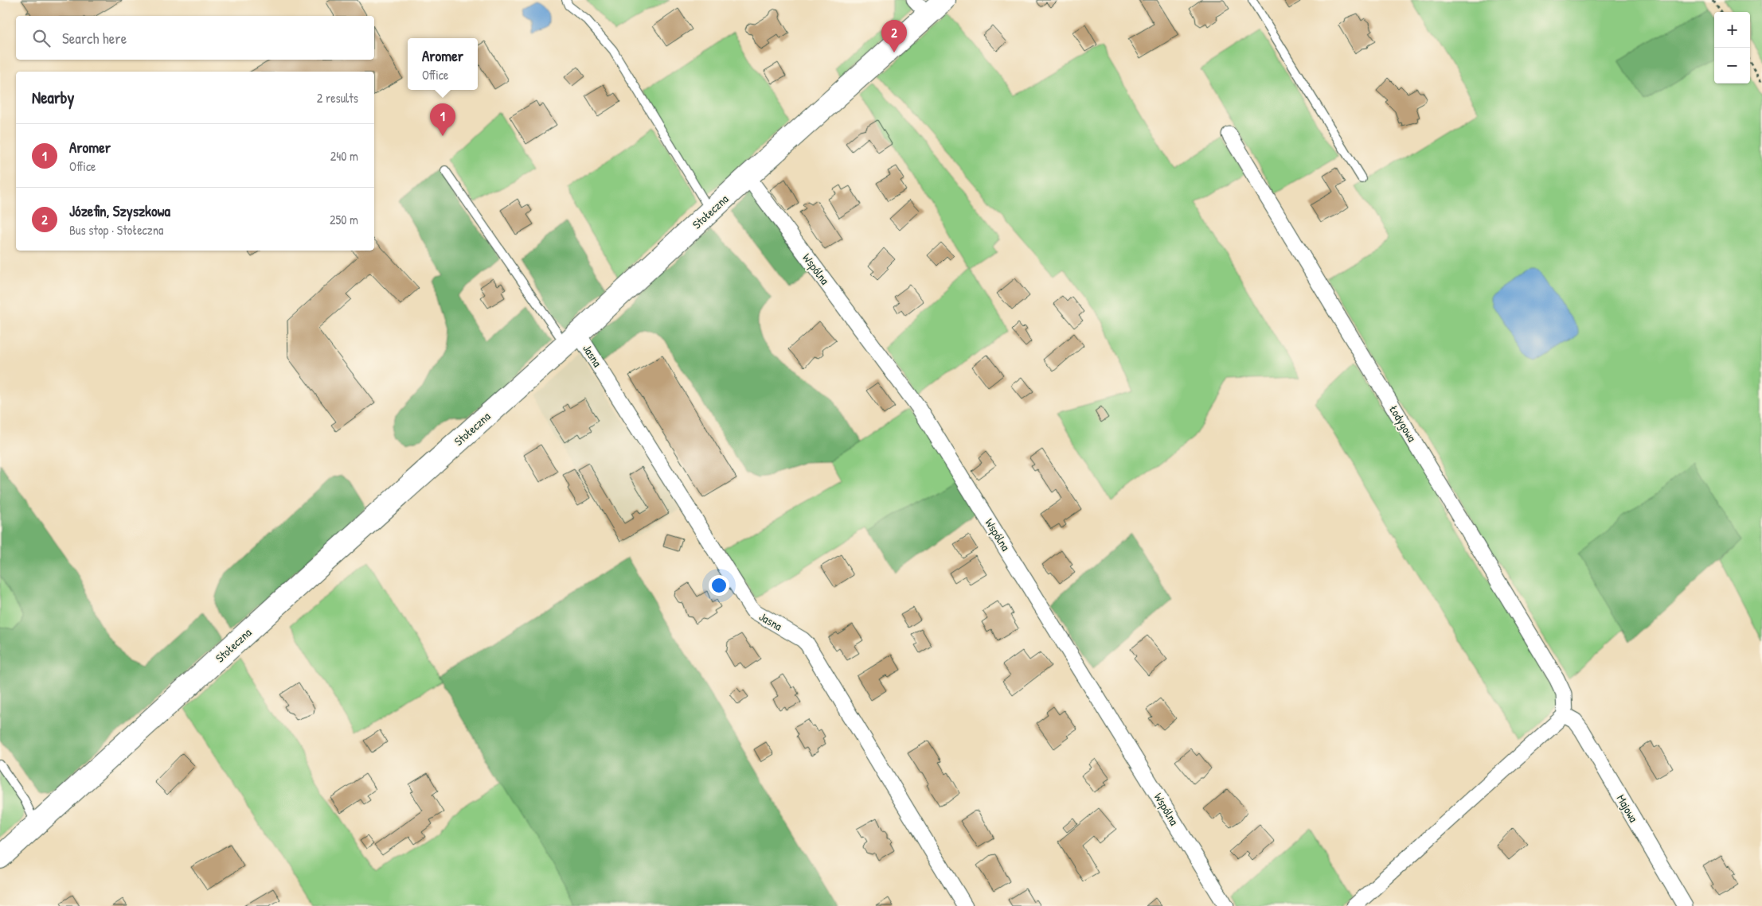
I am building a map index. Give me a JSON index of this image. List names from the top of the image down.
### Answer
{
  "streets": {
    "street": [
      "Stołeczna",
      "Wspólna",
      "Jasna",
      "Łodygowa",
      "Majowa"
    ]
  },
  "crossings": [
    ["Stołeczna", "Wspólna"],
    ["Stołeczna", "Jasna"],
    ["Łodygowa", "Majowa"]
  ],
  "page": {
    "map_buttons": ["+", "−"],
    "search": "Search here",
    "pins": ["2", "1"],
    "popup": ["Aromer", "Office"],
    "heading": ["Nearby", "2 results"],
    "list": [
      {
        "mark": "1",
        "name": "Aromer",
        "note": "Office",
        "value": "240 m"
      },
      {
        "mark": "2",
        "name": "Józefin, Szyszkowa",
        "note": "Bus stop · Stołeczna",
        "value": "250 m"
      }
    ]
  }
}
